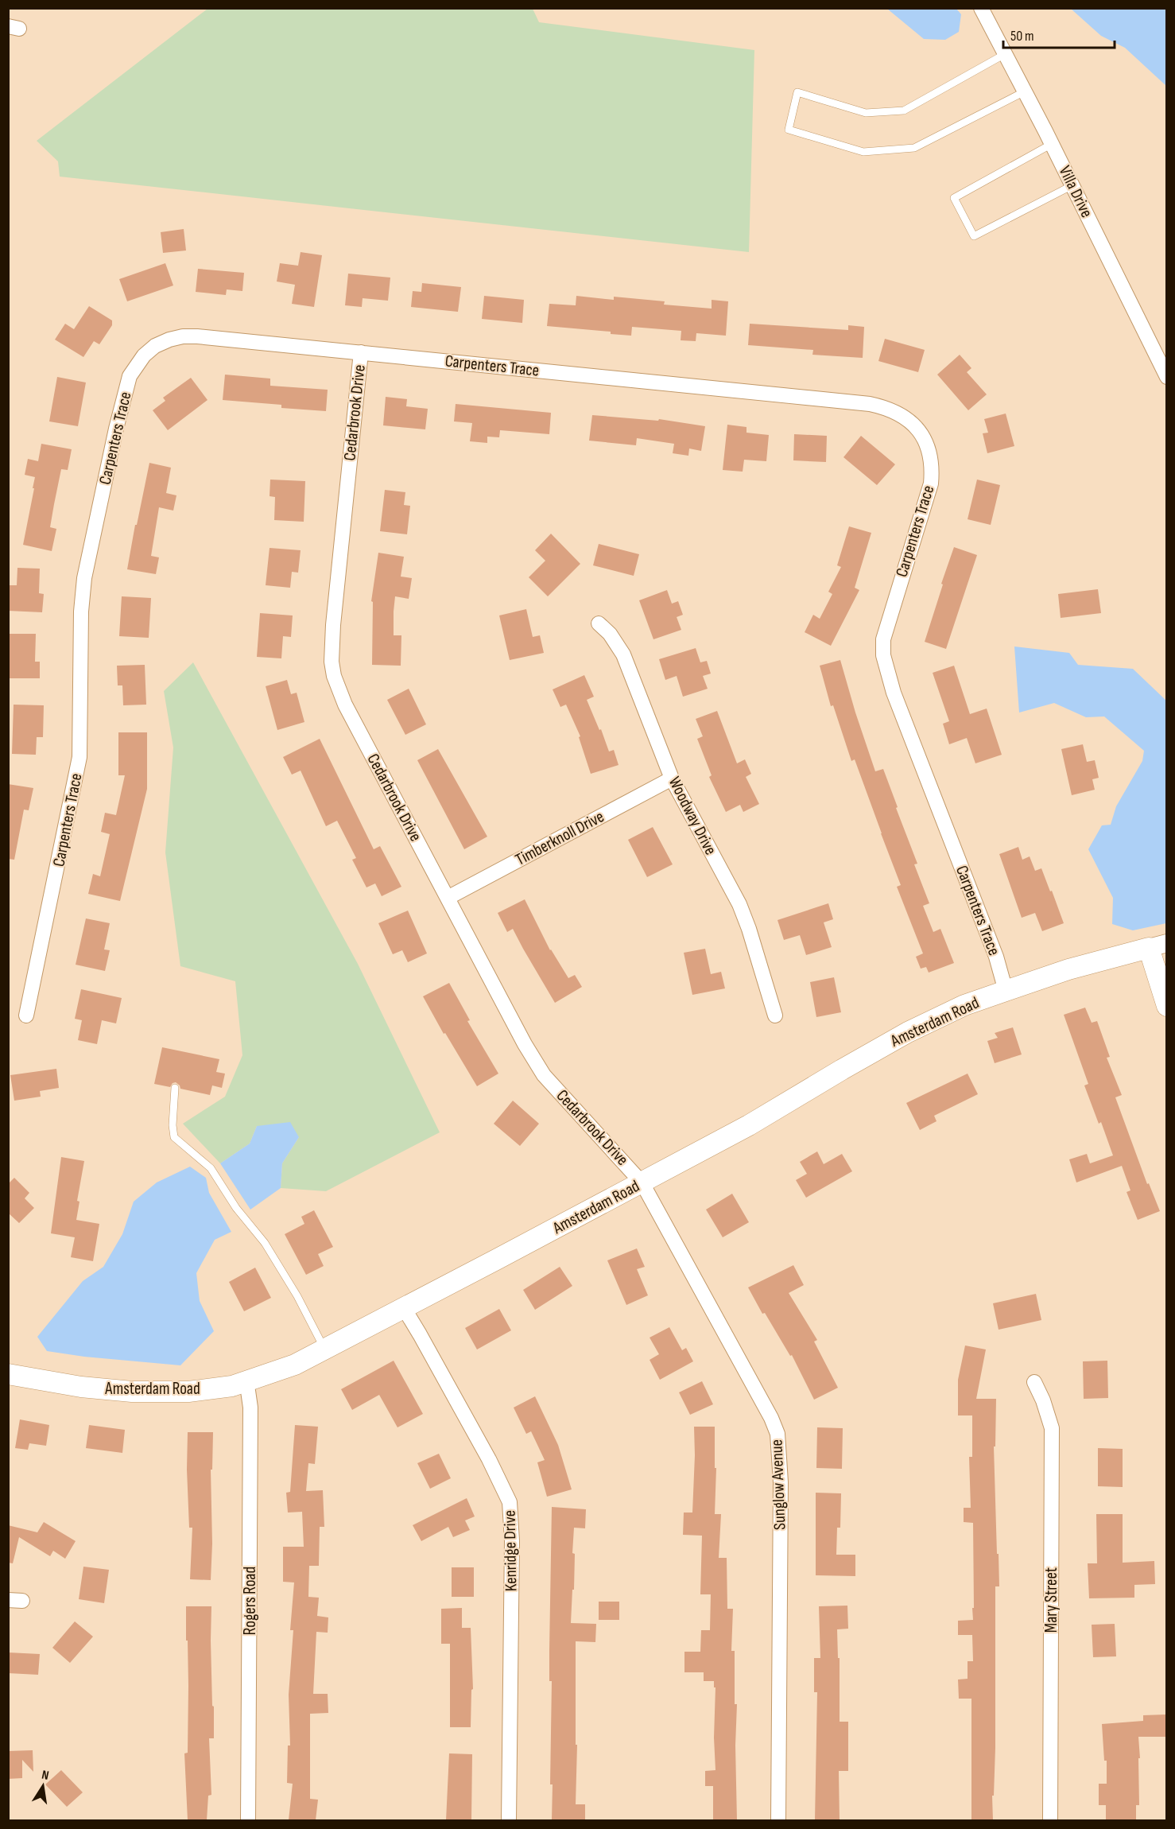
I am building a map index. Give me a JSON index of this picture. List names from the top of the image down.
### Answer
{
  "streets": {
    "main road": ["Amsterdam Road"],
    "street": [
      "Villa Drive",
      "Carpenters Trace",
      "Cedarbrook Drive",
      "Woodway Drive",
      "Timberknoll Drive",
      "Sunglow Avenue",
      "Kenridge Drive",
      "Mary Street",
      "Rogers Road"
    ]
  },
  "crossings": [
    ["Carpenters Trace", "Cedarbrook Drive"],
    ["Carpenters Trace", "Amsterdam Road"],
    ["Cedarbrook Drive", "Timberknoll Drive"],
    ["Cedarbrook Drive", "Amsterdam Road"],
    ["Cedarbrook Drive", "Sunglow Avenue"],
    ["Woodway Drive", "Timberknoll Drive"],
    ["Amsterdam Road", "Sunglow Avenue"],
    ["Amsterdam Road", "Kenridge Drive"],
    ["Amsterdam Road", "Rogers Road"]
  ],
  "scale_bar": "50 m",
  "north": "top"
}
